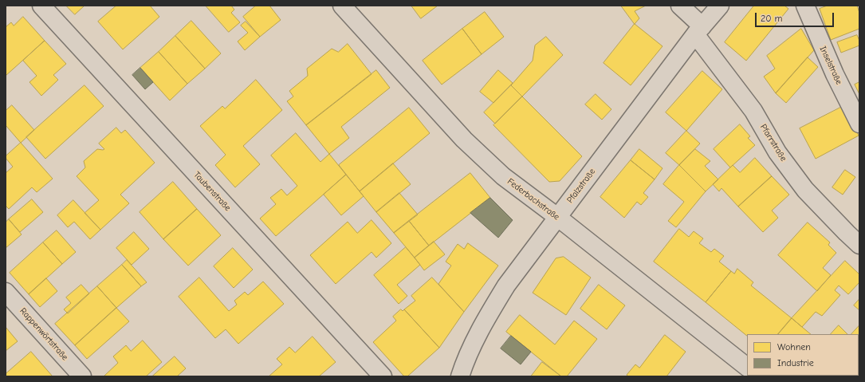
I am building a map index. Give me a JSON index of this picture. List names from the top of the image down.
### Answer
{
  "streets": {
    "street": [
      "Inselstraße",
      "Pfarrstraße",
      "Pfalzstraße",
      "Taubenstraße",
      "Federbachstraße",
      "Rappenwörtstraße"
    ]
  },
  "crossings": [
    ["Pfarrstraße", "Pfalzstraße"],
    ["Pfalzstraße", "Federbachstraße"]
  ],
  "legend": ["Wohnen", "Industrie"],
  "scale_bar": "20 m"
}
